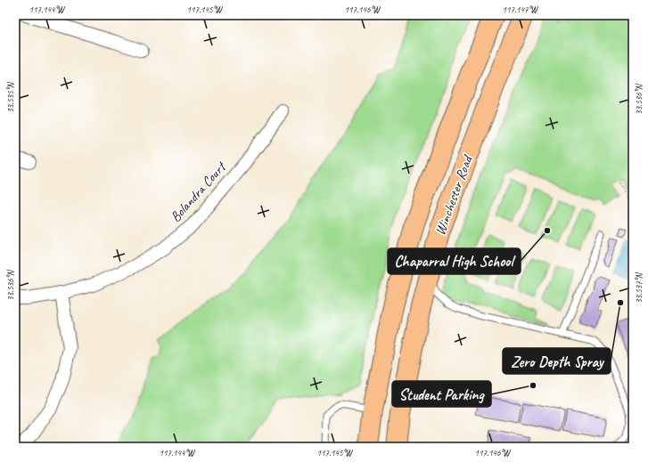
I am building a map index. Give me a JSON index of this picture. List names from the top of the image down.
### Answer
{
  "streets": {
    "main road": ["Winchester Road"],
    "street": ["Bolandra Court"]
  },
  "places": ["Chaparral High School", "Zero Depth Spray", "Student Parking"],
  "coordinates": [
    "117.144°W",
    "117.145°W",
    "117.146°W",
    "117.147°W",
    "33.535°N",
    "33.536°N",
    "33.537°N"
  ]
}
